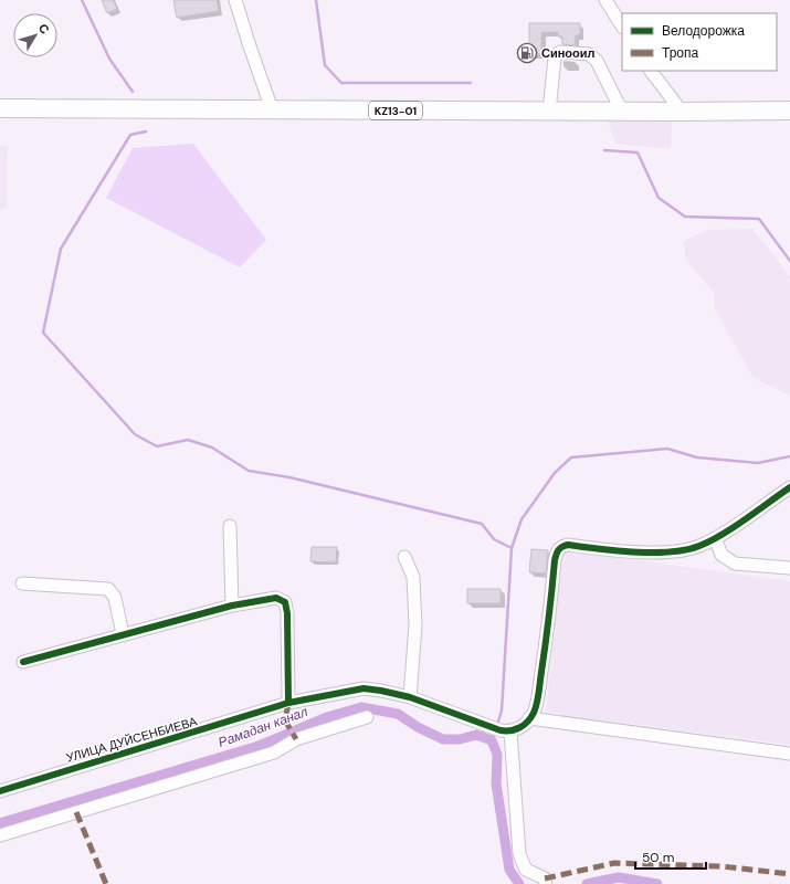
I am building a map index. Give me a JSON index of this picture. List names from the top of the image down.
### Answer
{
  "streets": {
    "highway": ["KZ13-01"],
    "street": ["УЛИЦА ДУЙСЕНБИЕВА"]
  },
  "water": ["Рамадан канал"],
  "places": {
    "fuel station": ["Синооил"]
  },
  "legend": ["Велодорожка", "Тропа"],
  "scale_bar": "50 m",
  "north": "top right"
}
